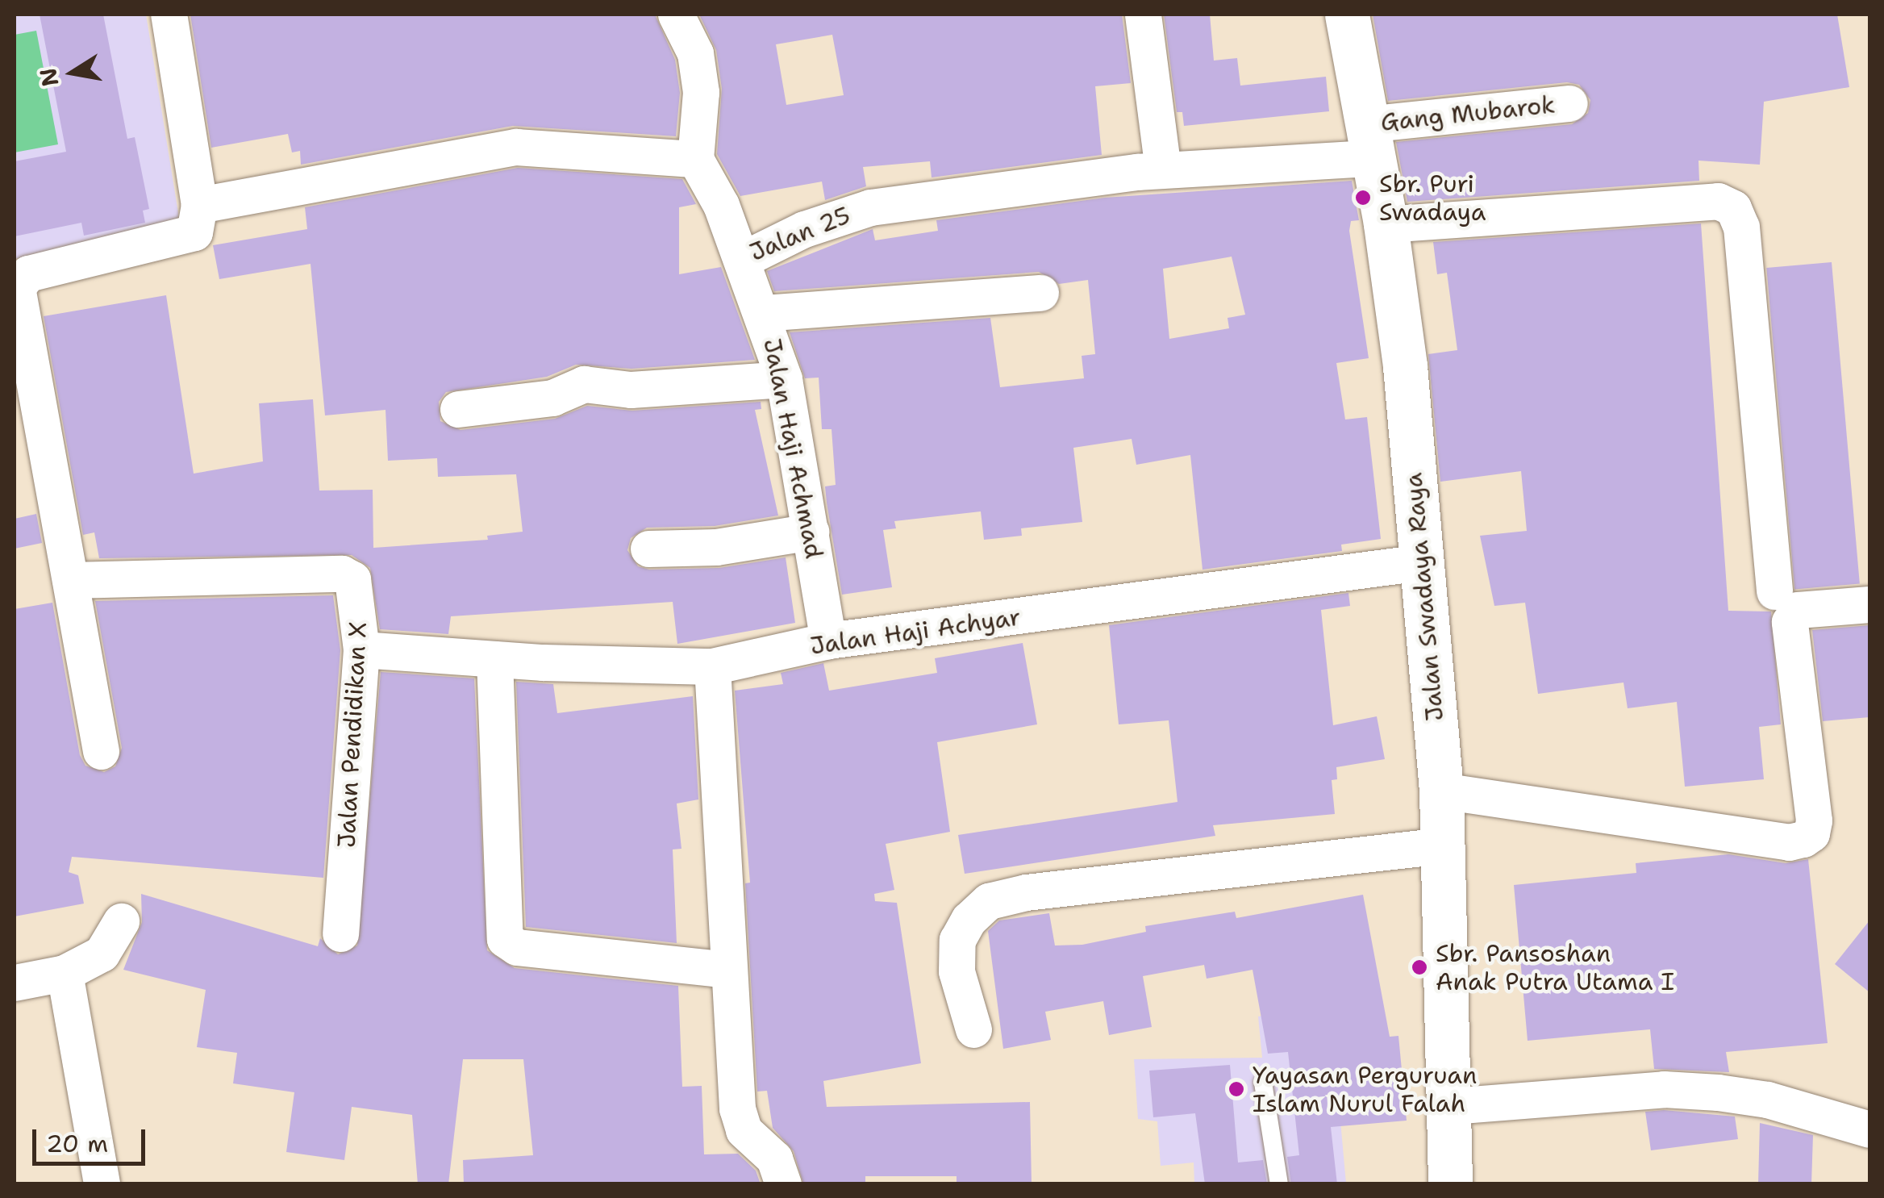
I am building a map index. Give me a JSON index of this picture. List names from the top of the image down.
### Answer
{
  "streets": {
    "street": [
      "Gang Mubarok",
      "Jalan 25",
      "Jalan Haji Achmad",
      "Jalan Swadaya Raya",
      "Jalan Haji Achyar",
      "Jalan Pendidikan X"
    ]
  },
  "crossings": [
    ["Gang Mubarok", "Jalan 25"],
    ["Gang Mubarok", "Jalan Swadaya Raya"],
    ["Jalan 25", "Jalan Haji Achmad"],
    ["Jalan 25", "Jalan Swadaya Raya"],
    ["Jalan Haji Achmad", "Jalan Haji Achyar"],
    ["Jalan Swadaya Raya", "Jalan Haji Achyar"],
    ["Jalan Haji Achyar", "Jalan Pendidikan X"]
  ],
  "places": ["Sbr. Puri Swadaya", "Sbr. Pansoshan Anak Putra Utama I", "Yayasan Perguruan Islam Nurul Falah"],
  "scale_bar": "20 m",
  "north": "left"
}
